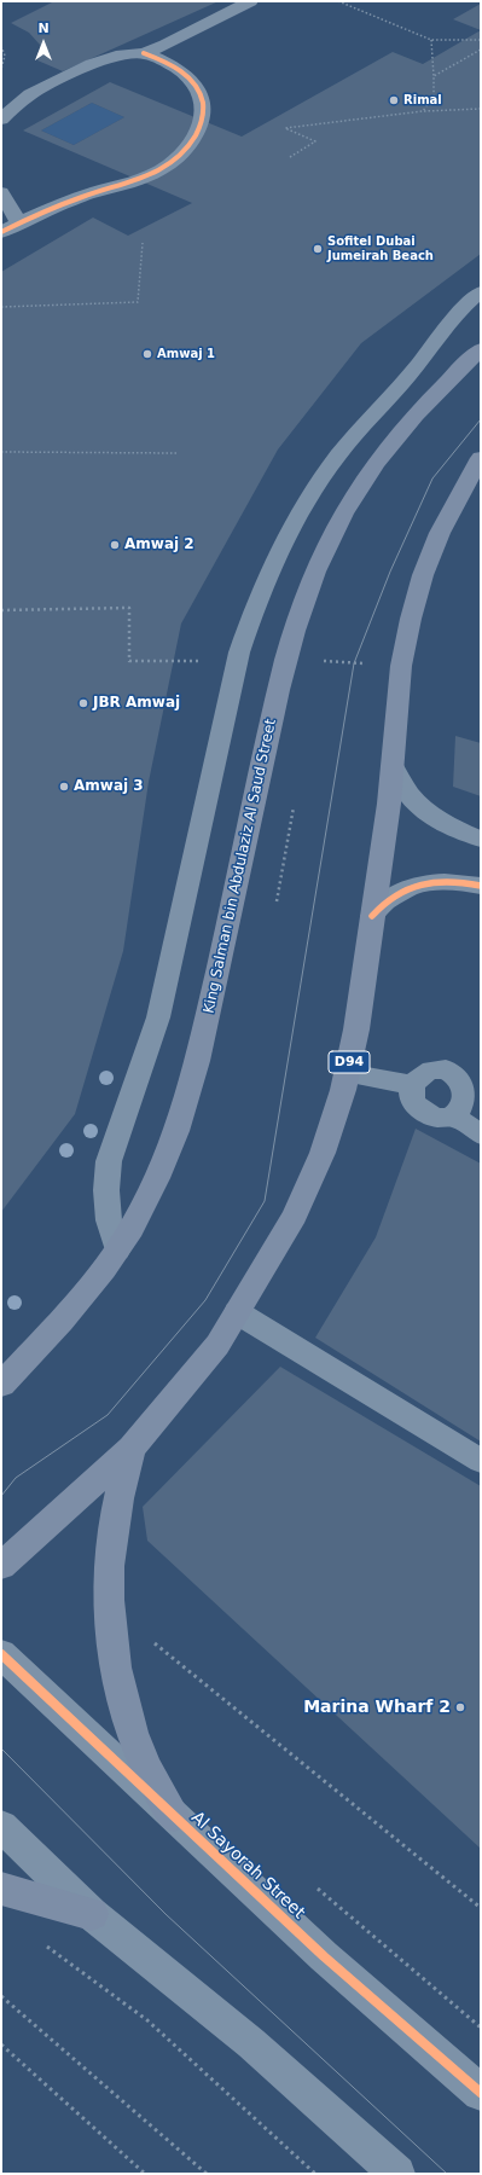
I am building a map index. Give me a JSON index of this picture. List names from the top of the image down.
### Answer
{
  "streets": {
    "main road": ["King Salman bin Abdulaziz Al Saud Street", "D94"],
    "street": ["Al Sayorah Street"]
  },
  "places": [
    "Rimal",
    "Sofitel Dubai Jumeirah Beach",
    "Amwaj 1",
    "Amwaj 2",
    "JBR Amwaj",
    "Amwaj 3",
    "Marina Wharf 2"
  ],
  "north": "top"
}
